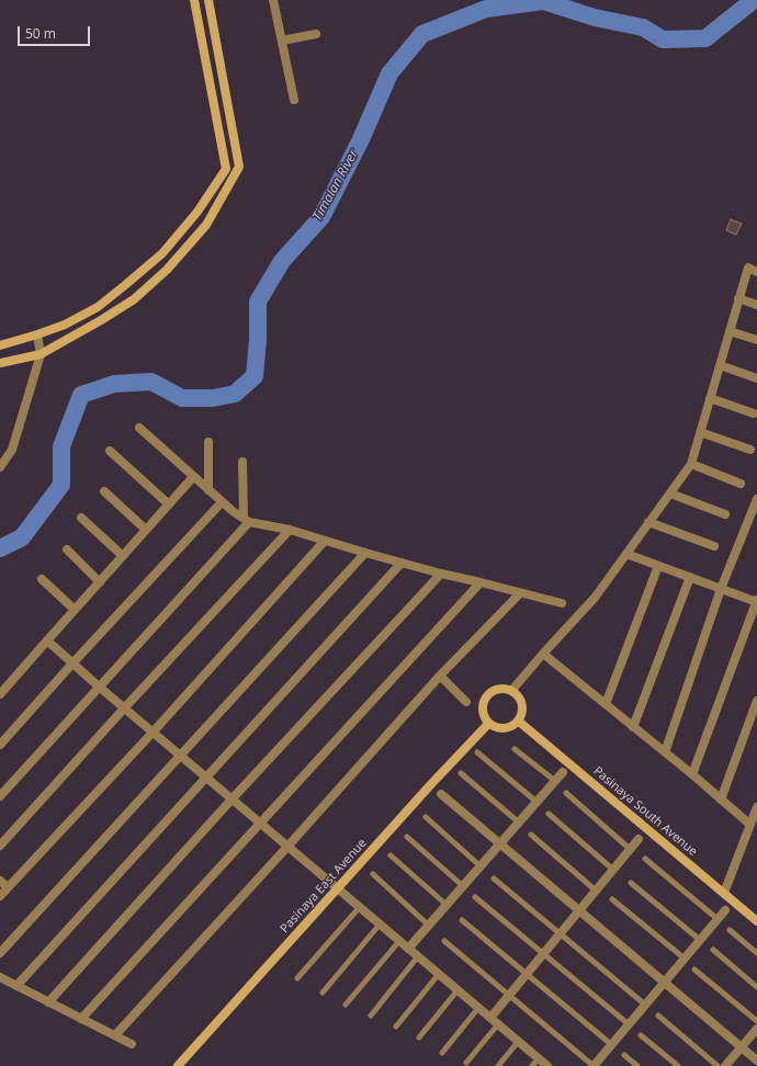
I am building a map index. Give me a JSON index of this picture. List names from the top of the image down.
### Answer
{
  "streets": {
    "street": ["Pasinaya South Avenue", "Pasinaya East Avenue"]
  },
  "crossings": [
    ["Pasinaya South Avenue", "Pasinaya East Avenue"]
  ],
  "water": ["Timalan River"],
  "scale_bar": "50 m"
}
